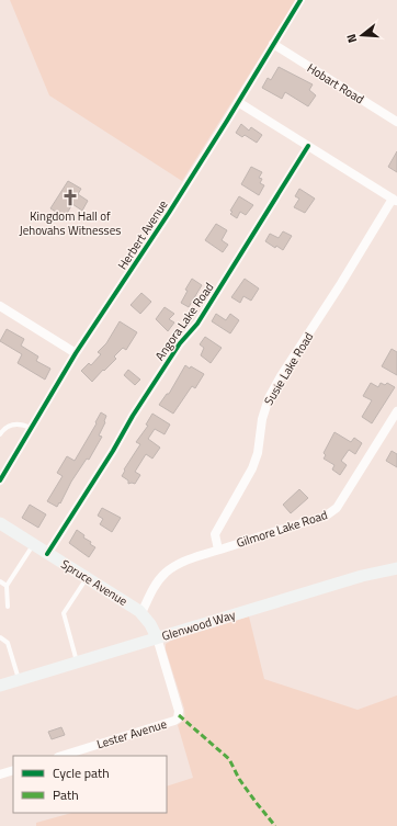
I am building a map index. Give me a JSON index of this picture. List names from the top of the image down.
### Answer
{
  "streets": {
    "street": [
      "Hobart Road",
      "Herbert Avenue",
      "Angora Lake Road",
      "Susie Lake Road",
      "Gilmore Lake Road",
      "Spruce Avenue",
      "Glenwood Way",
      "Lester Avenue"
    ]
  },
  "crossings": [
    ["Hobart Road", "Herbert Avenue"],
    ["Angora Lake Road", "Spruce Avenue"],
    ["Susie Lake Road", "Gilmore Lake Road"],
    ["Gilmore Lake Road", "Spruce Avenue"],
    ["Spruce Avenue", "Glenwood Way"],
    ["Spruce Avenue", "Lester Avenue"],
    ["Glenwood Way", "Lester Avenue"]
  ],
  "places": {
    "church": ["Kingdom Hall of Jehovahs Witnesses"]
  },
  "legend": ["Cycle path", "Path"],
  "north": "left"
}
